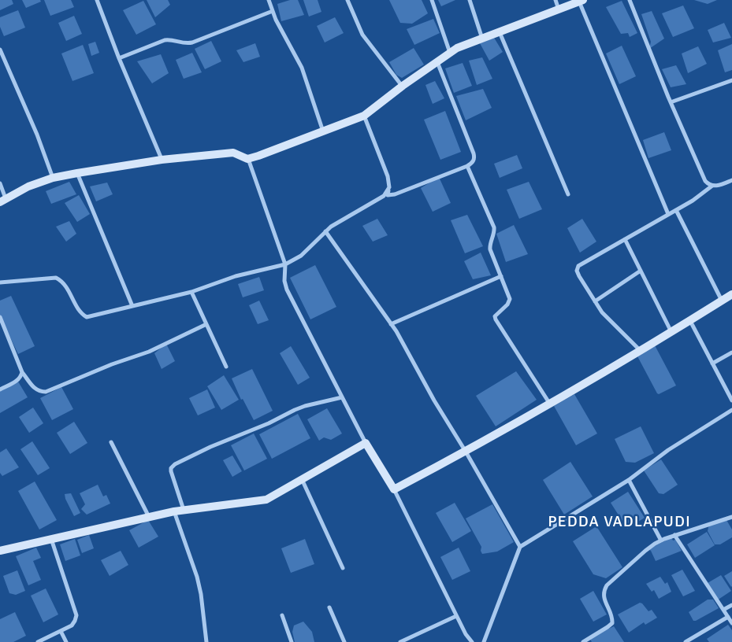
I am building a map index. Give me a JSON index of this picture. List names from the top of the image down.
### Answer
{
  "districts": ["PEDDA VADLAPUDI"]
}
